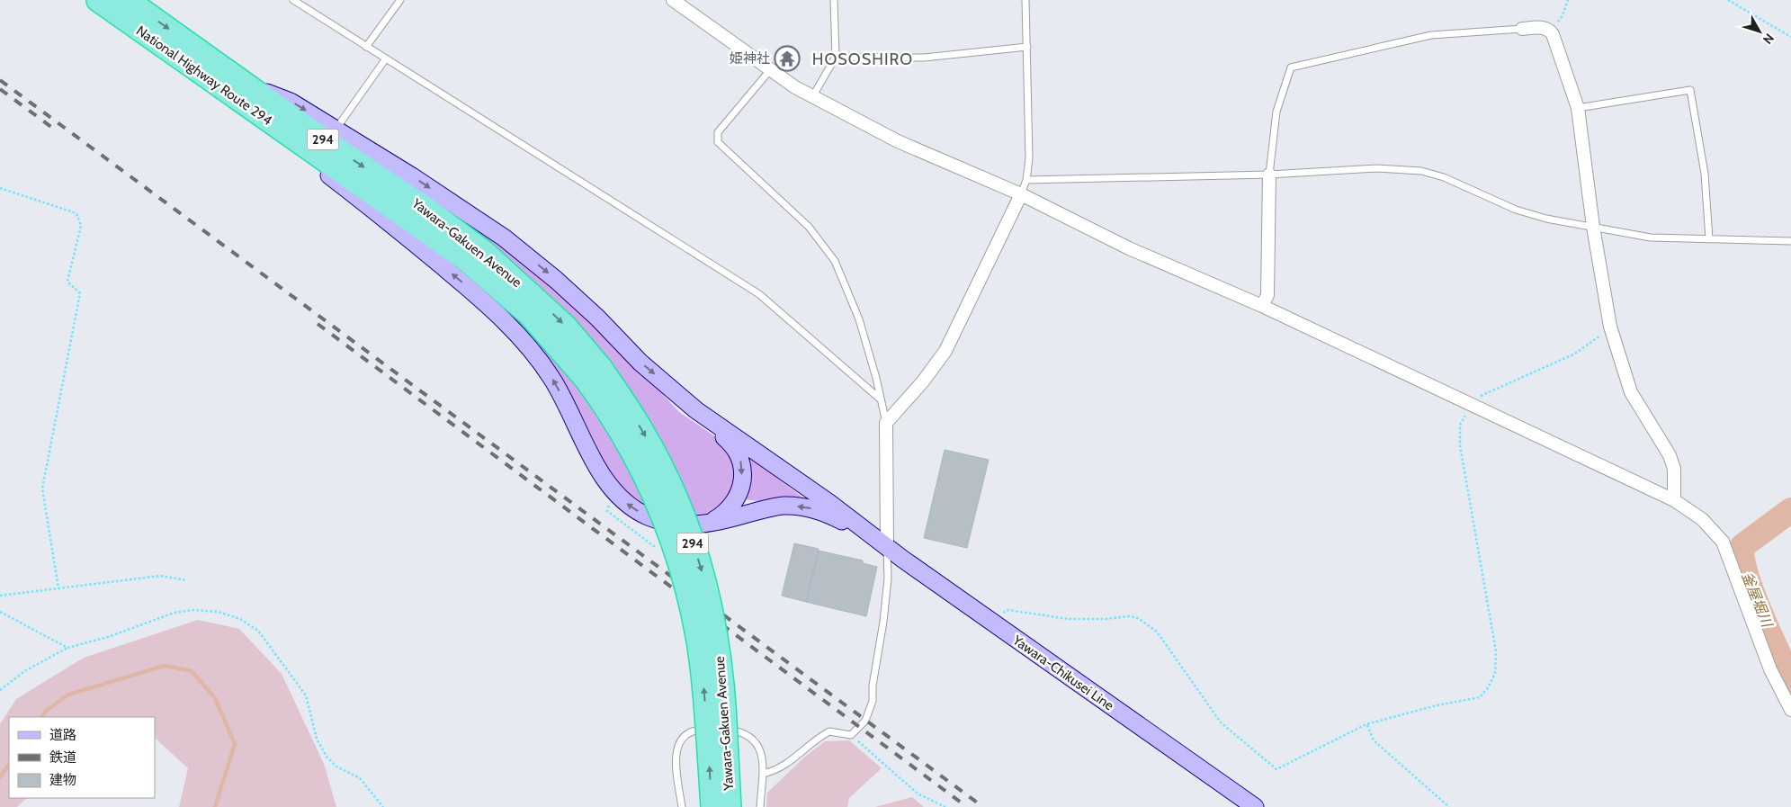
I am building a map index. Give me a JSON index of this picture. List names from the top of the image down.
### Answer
{
  "streets": {
    "highway": ["National Highway Route 294", "294", "Yawara-Gakuen Avenue"],
    "main road": ["Yawara-Chikusei Line"]
  },
  "crossings": [
    ["National Highway Route 294", "Yawara-Gakuen Avenue"]
  ],
  "districts": ["HOSOSHIRO"],
  "water": ["釜屋堀川"],
  "places": {
    "temple": ["姫神社"]
  },
  "legend": ["道路", "鉄道", "建物"],
  "north": "bottom right"
}
